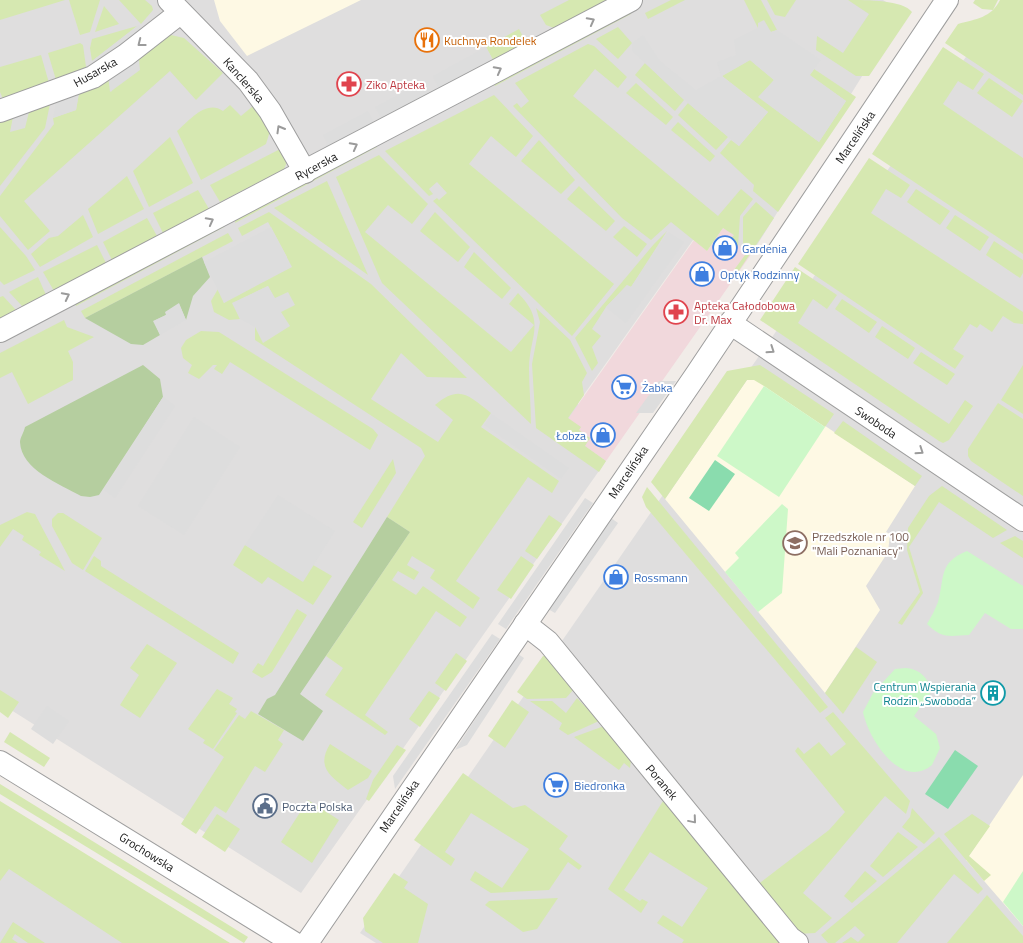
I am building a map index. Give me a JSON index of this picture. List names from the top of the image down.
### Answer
{
  "streets": {
    "street": [
      "Husarska",
      "Kanclerska",
      "Marcelińska",
      "Rycerska",
      "Swoboda",
      "Poranek",
      "Grochowska"
    ]
  },
  "crossings": [
    ["Husarska", "Kanclerska"],
    ["Kanclerska", "Rycerska"],
    ["Marcelińska", "Swoboda"],
    ["Marcelińska", "Poranek"]
  ],
  "one_way": [
    "Husarska",
    "Kanclerska",
    "Rycerska",
    "Swoboda",
    "Poranek"
  ],
  "places": {
    "restaurant": ["Kuchnya Rondelek"],
    "pharmacy": ["Ziko Apteka", "Apteka Całodobowa Dr. Max"],
    "shop": [
      "Gardenia",
      "Optyk Rodzinny",
      "Łobza",
      "Rossmann"
    ],
    "supermarket": ["Żabka", "Biedronka"],
    "school or university": ["Przedszkole nr 100 \"Mali Poznaniacy\""],
    "building": ["Centrum Wspierania Rodzin „Swoboda”"],
    "public building": ["Poczta Polska"]
  }
}
